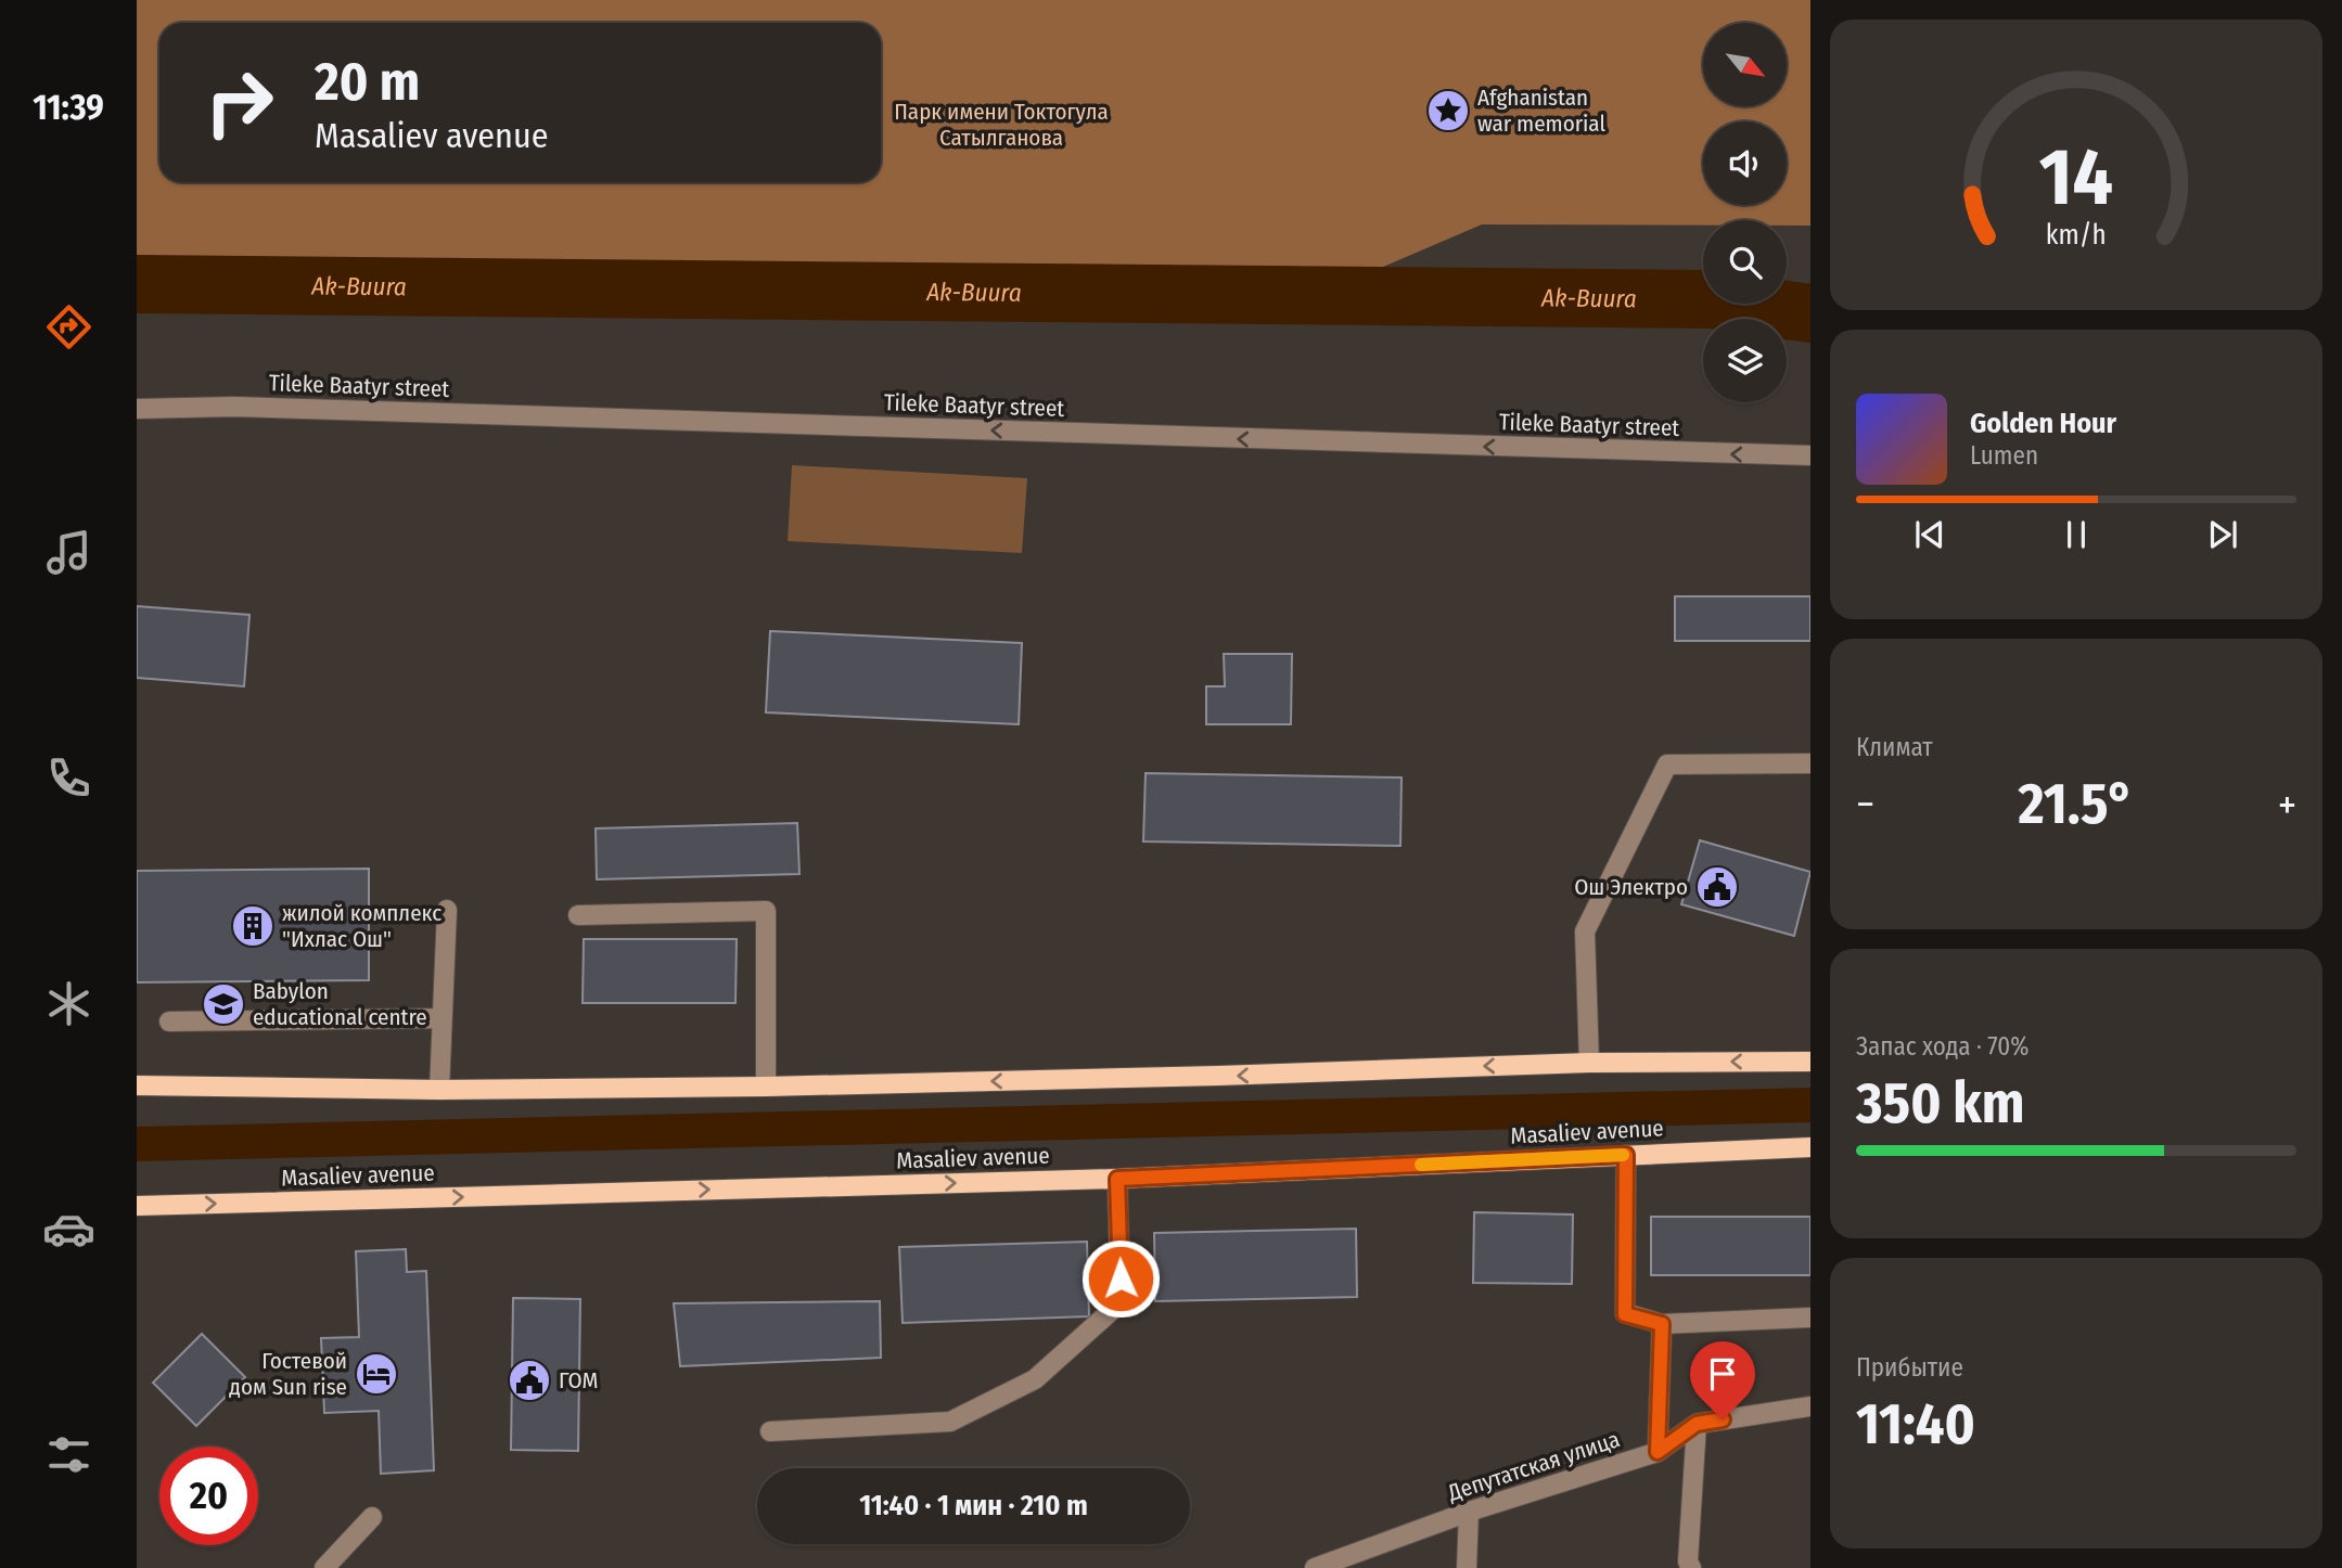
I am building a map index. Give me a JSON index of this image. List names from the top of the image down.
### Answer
{
  "streets": {
    "main road": ["Masaliev avenue"],
    "street": ["Tileke Baatyr street", "Депутатская улица"]
  },
  "one_way": ["Tileke Baatyr street"],
  "water": ["Ak-Buura"],
  "parks": ["Парк имени Токтогула Сатылганова"],
  "places": {
    "place": ["Afghanistan war memorial"],
    "public building": ["Ош Электро", "ГОМ"],
    "building": ["жилой комплекс \"Ихлас Ош\""],
    "school or university": ["Babylon educational centre"],
    "hotel": ["Гостевой дом Sun rise"]
  },
  "north": "bottom right",
  "page": {
    "tabs": "11:39",
    "turn": ["20 m", "Masaliev avenue"],
    "song": ["Golden Hour", "Lumen"],
    "tile": [
      "Климат",
      ["Запас хода · 70%", "350 km"],
      ["Прибытие", "11:40"]
    ],
    "heat": ["−", "21.5°", "+"],
    "limit": "20",
    "trip": "11:40 · 1 мин · 210 m",
    "gauge": ["14", "km/h"]
  }
}
